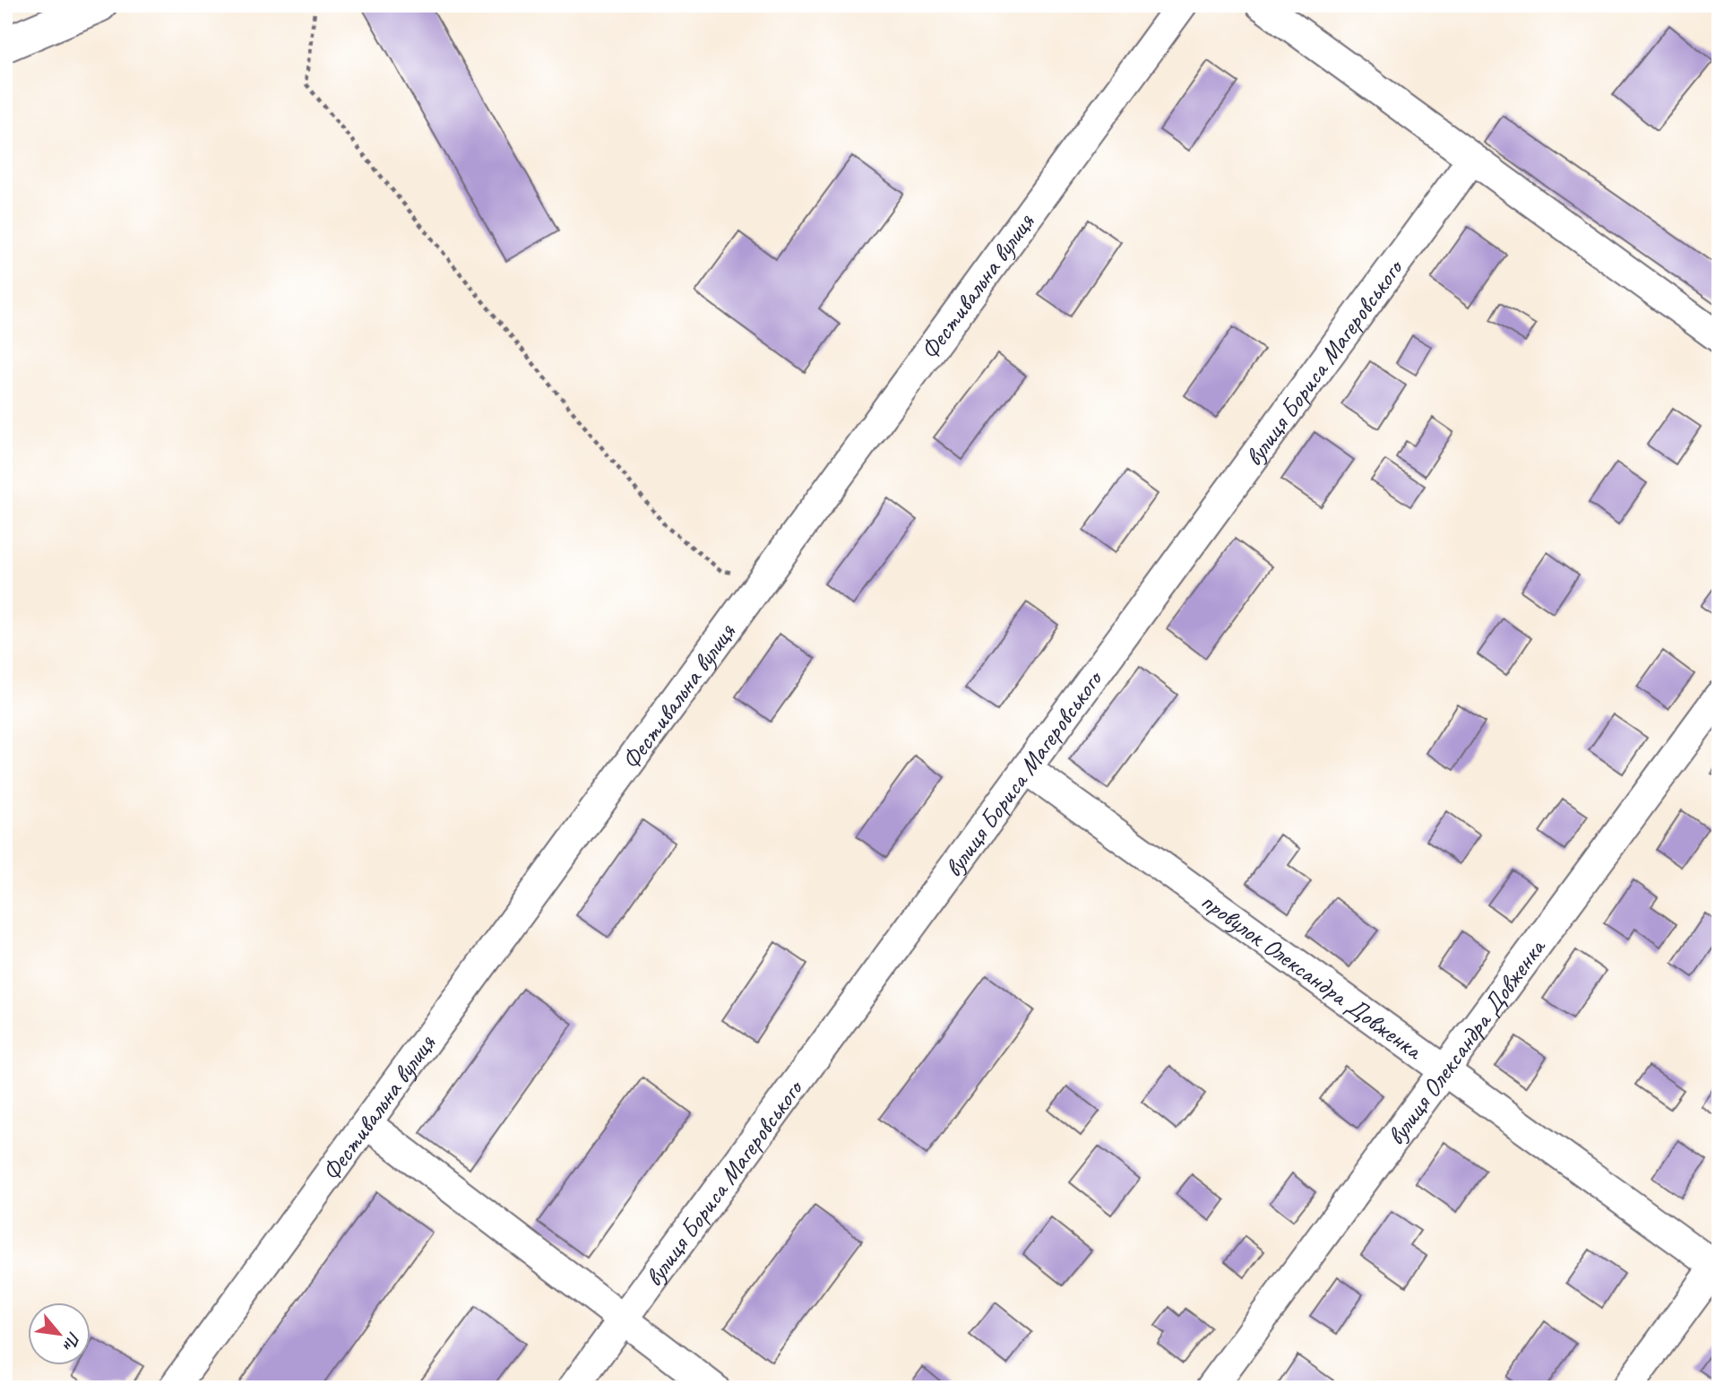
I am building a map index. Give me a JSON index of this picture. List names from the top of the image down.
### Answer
{
  "streets": {
    "street": [
      "Фестивальна вулиця",
      "вулиця Бориса Магеровського",
      "провулок Олександра Довженка",
      "вулиця Олександра Довженка"
    ]
  },
  "crossings": [
    ["вулиця Бориса Магеровського", "провулок Олександра Довженка"],
    ["провулок Олександра Довженка", "вулиця Олександра Довженка"]
  ],
  "north": "bottom right"
}
